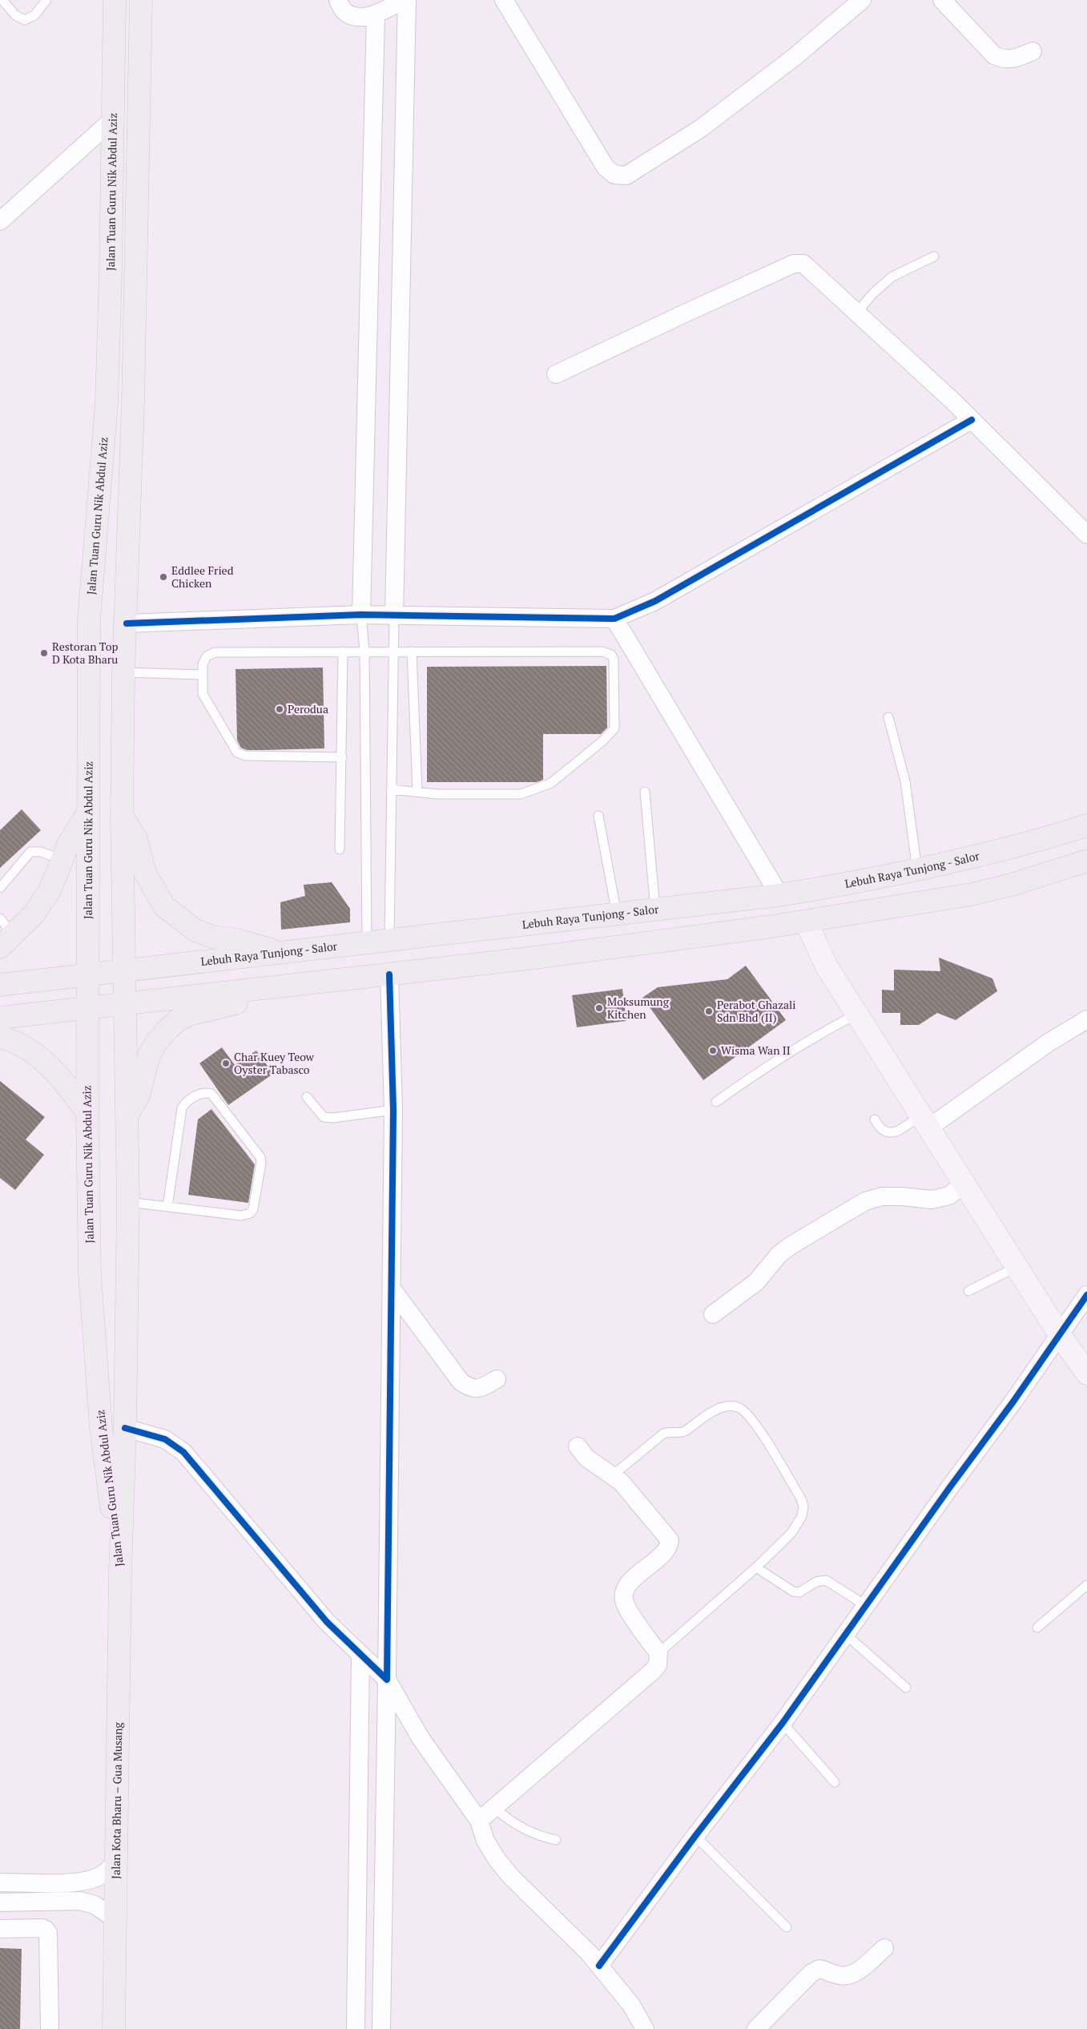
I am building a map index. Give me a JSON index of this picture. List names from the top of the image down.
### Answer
{
  "streets": {
    "main road": ["Jalan Tuan Guru Nik Abdul Aziz", "Lebuh Raya Tunjong - Salor", "Jalan Kota Bharu – Gua Musang"]
  },
  "crossings": [
    ["Jalan Tuan Guru Nik Abdul Aziz", "Lebuh Raya Tunjong - Salor"],
    ["Jalan Tuan Guru Nik Abdul Aziz", "Jalan Kota Bharu – Gua Musang"]
  ],
  "places": [
    "Eddlee Fried Chicken",
    "Restoran Top D Kota Bharu",
    "Perodua",
    "Moksumung Kitchen",
    "Perabot Ghazali Sdn Bhd (II)",
    "Wisma Wan II",
    "Char Kuey Teow Oyster Tabasco"
  ]
}
